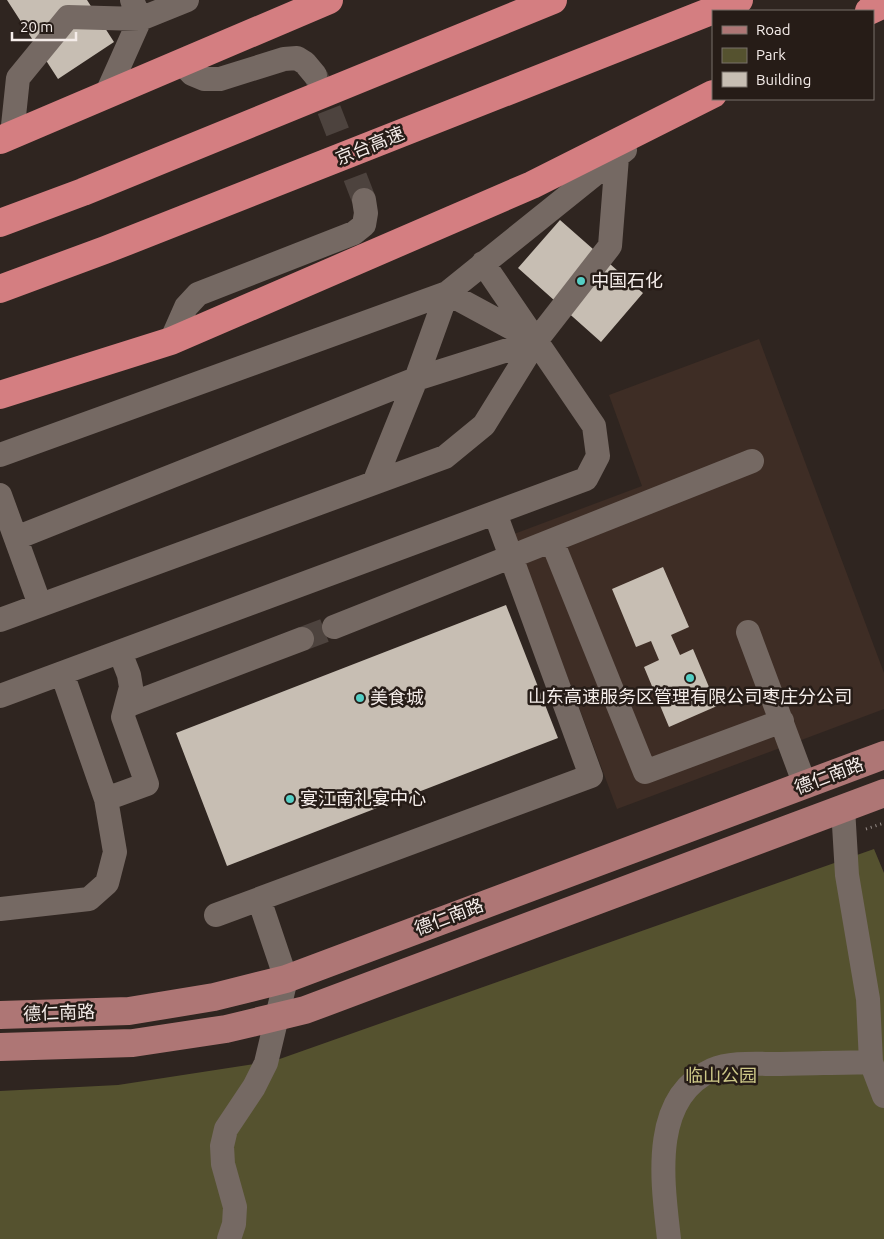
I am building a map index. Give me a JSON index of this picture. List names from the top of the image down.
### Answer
{
  "streets": {
    "highway": ["京台高速"],
    "main road": ["德仁南路"]
  },
  "parks": ["临山公园"],
  "places": [
    "中国石化",
    "山东高速服务区管理有限公司枣庄分公司",
    "美食城",
    "宴江南礼宴中心"
  ],
  "legend": ["Road", "Park", "Building"],
  "scale_bar": "20 m"
}
